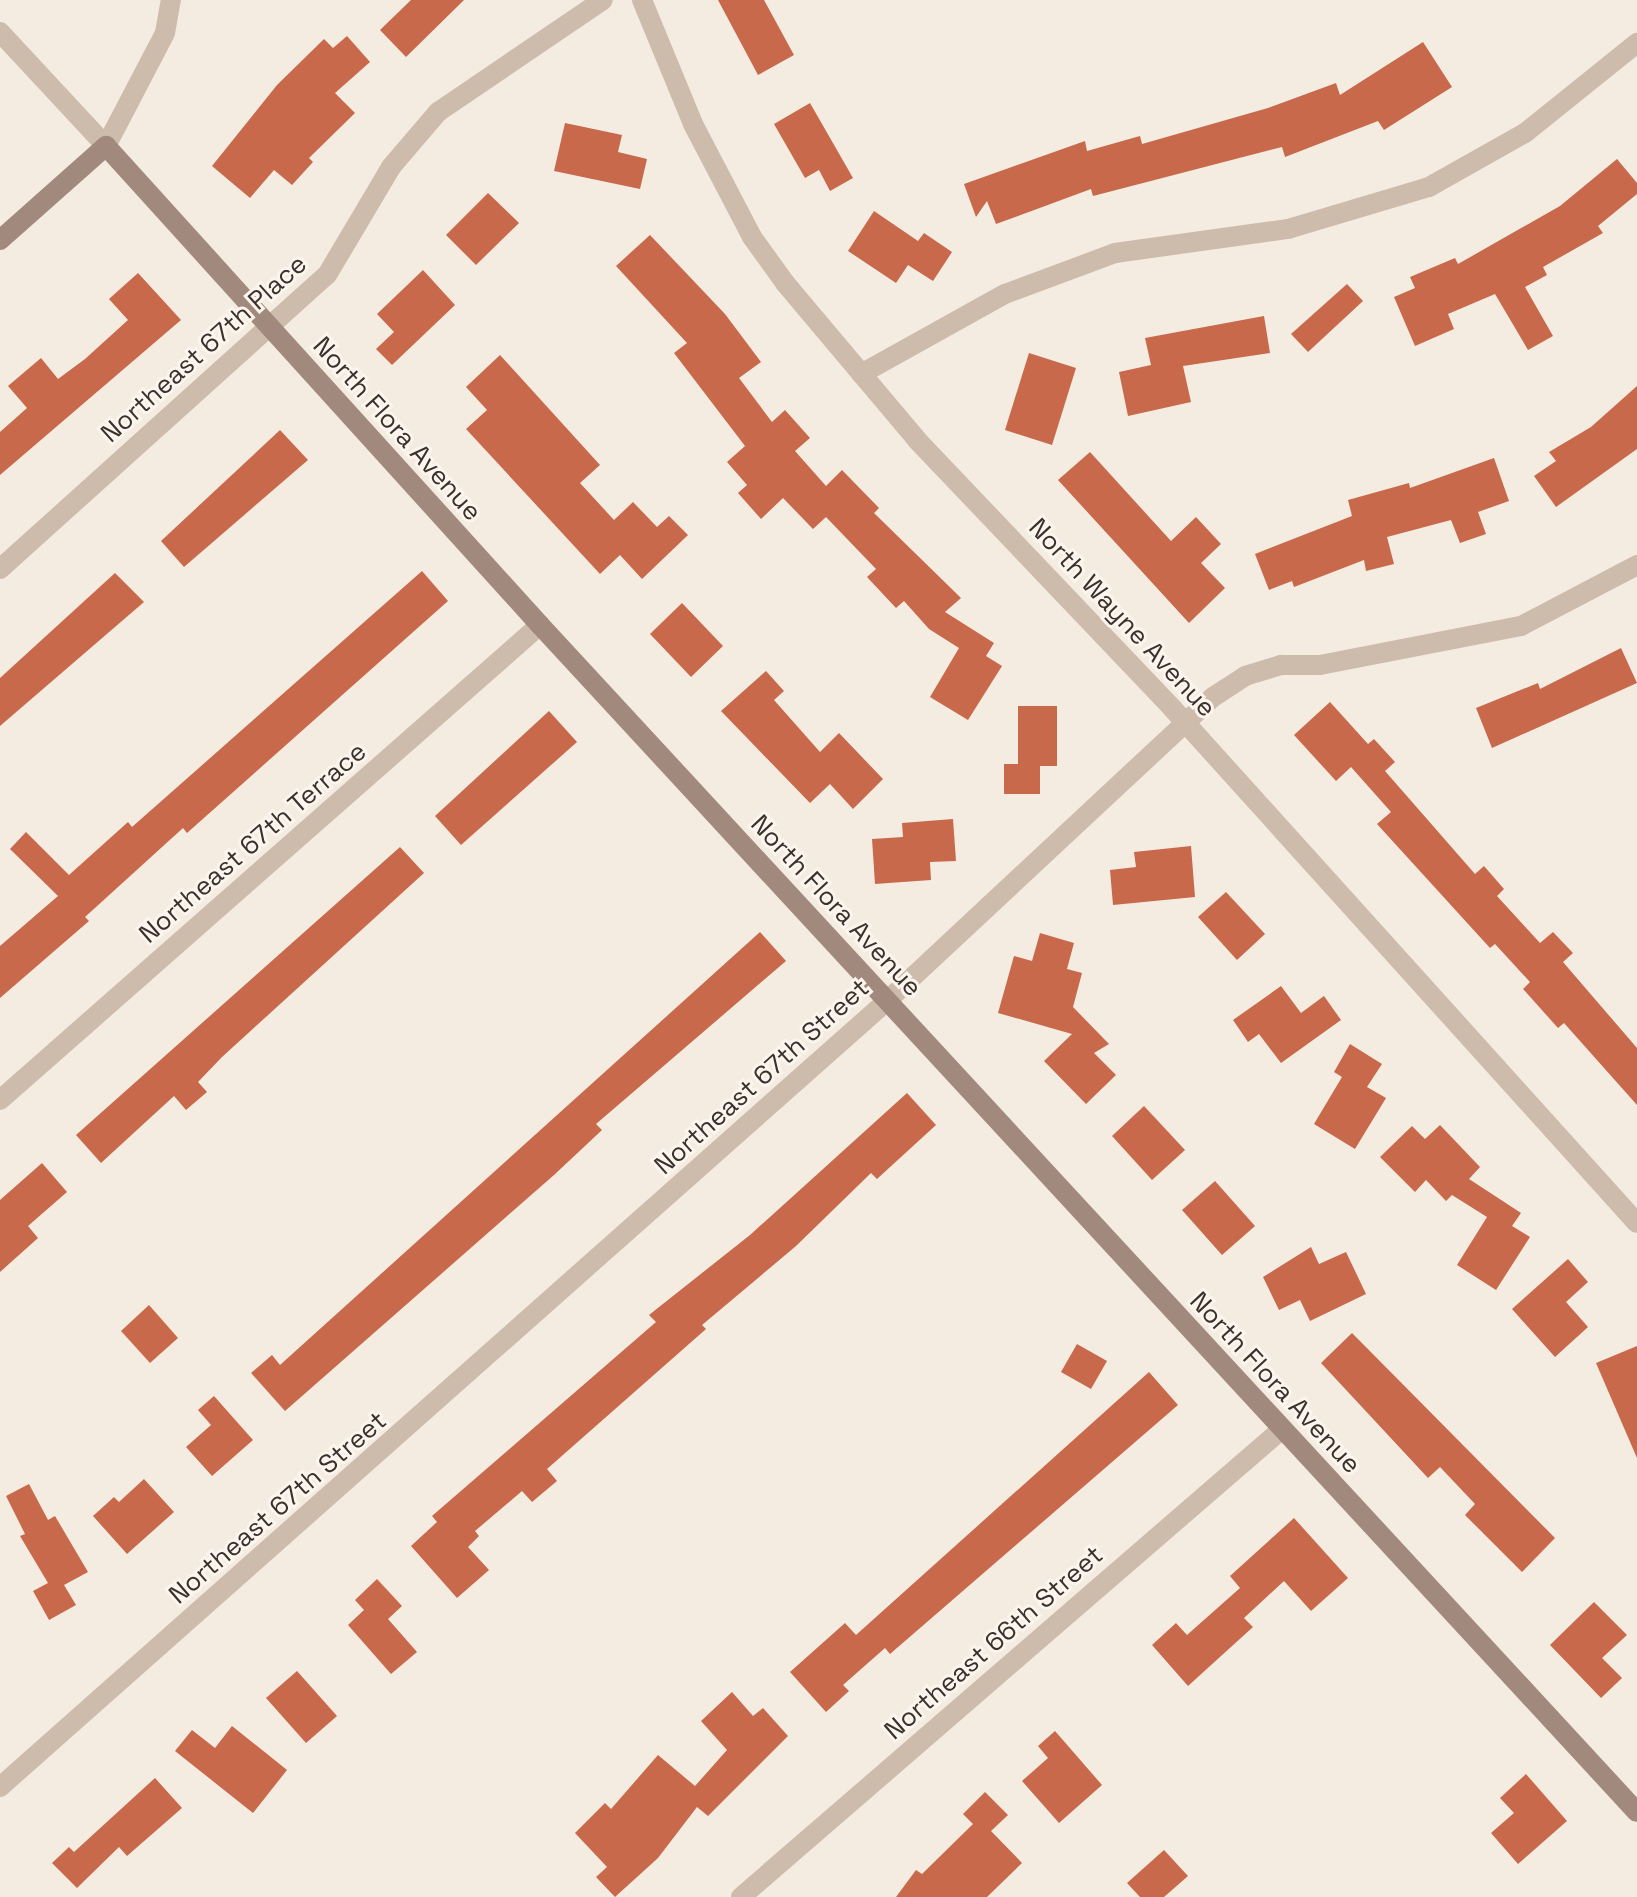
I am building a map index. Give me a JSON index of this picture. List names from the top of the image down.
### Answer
{
  "streets": {
    "street": [
      "Northeast 67th Place",
      "North Flora Avenue",
      "North Wayne Avenue",
      "Northeast 67th Terrace",
      "Northeast 67th Street",
      "Northeast 66th Street"
    ]
  },
  "crossings": [
    ["Northeast 67th Place", "North Flora Avenue"],
    ["North Flora Avenue", "Northeast 67th Terrace"],
    ["North Flora Avenue", "Northeast 67th Street"],
    ["North Flora Avenue", "Northeast 66th Street"],
    ["North Wayne Avenue", "Northeast 67th Street"]
  ]
}
